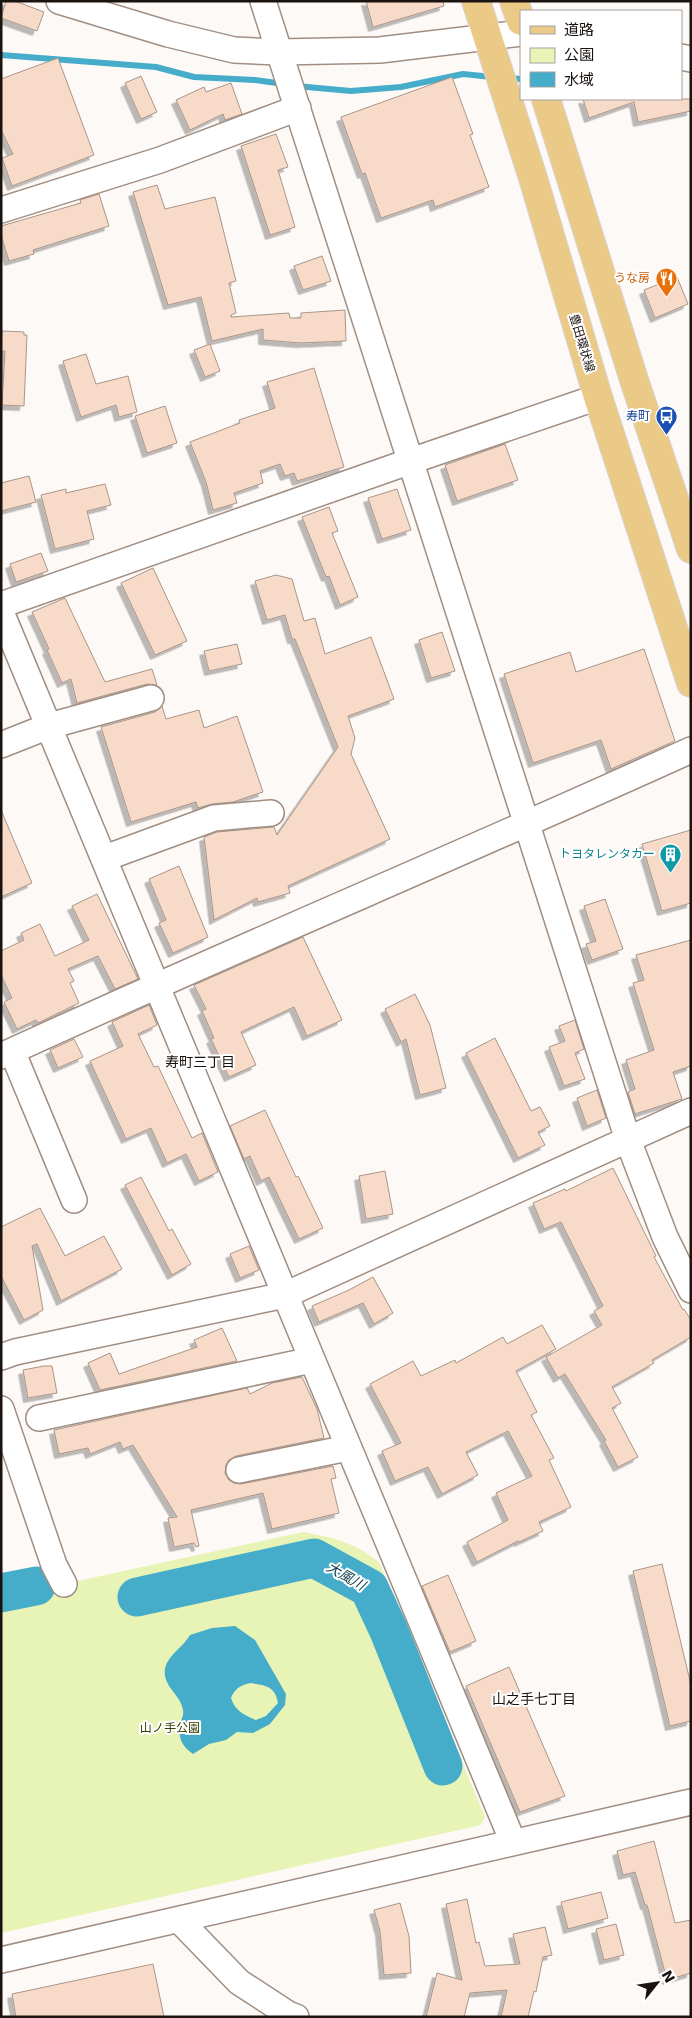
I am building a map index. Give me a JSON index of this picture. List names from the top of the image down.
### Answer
{
  "streets": {
    "main road": ["豊田環状線"]
  },
  "districts": ["寿町三丁目", "山之手七丁目"],
  "water": ["大風川"],
  "parks": ["山ノ手公園"],
  "places": {
    "restaurant": ["うな房"],
    "bus stop": ["寿町"],
    "building": ["トヨタレンタカー"]
  },
  "legend": ["道路", "公園", "水域"],
  "north": "top right"
}
